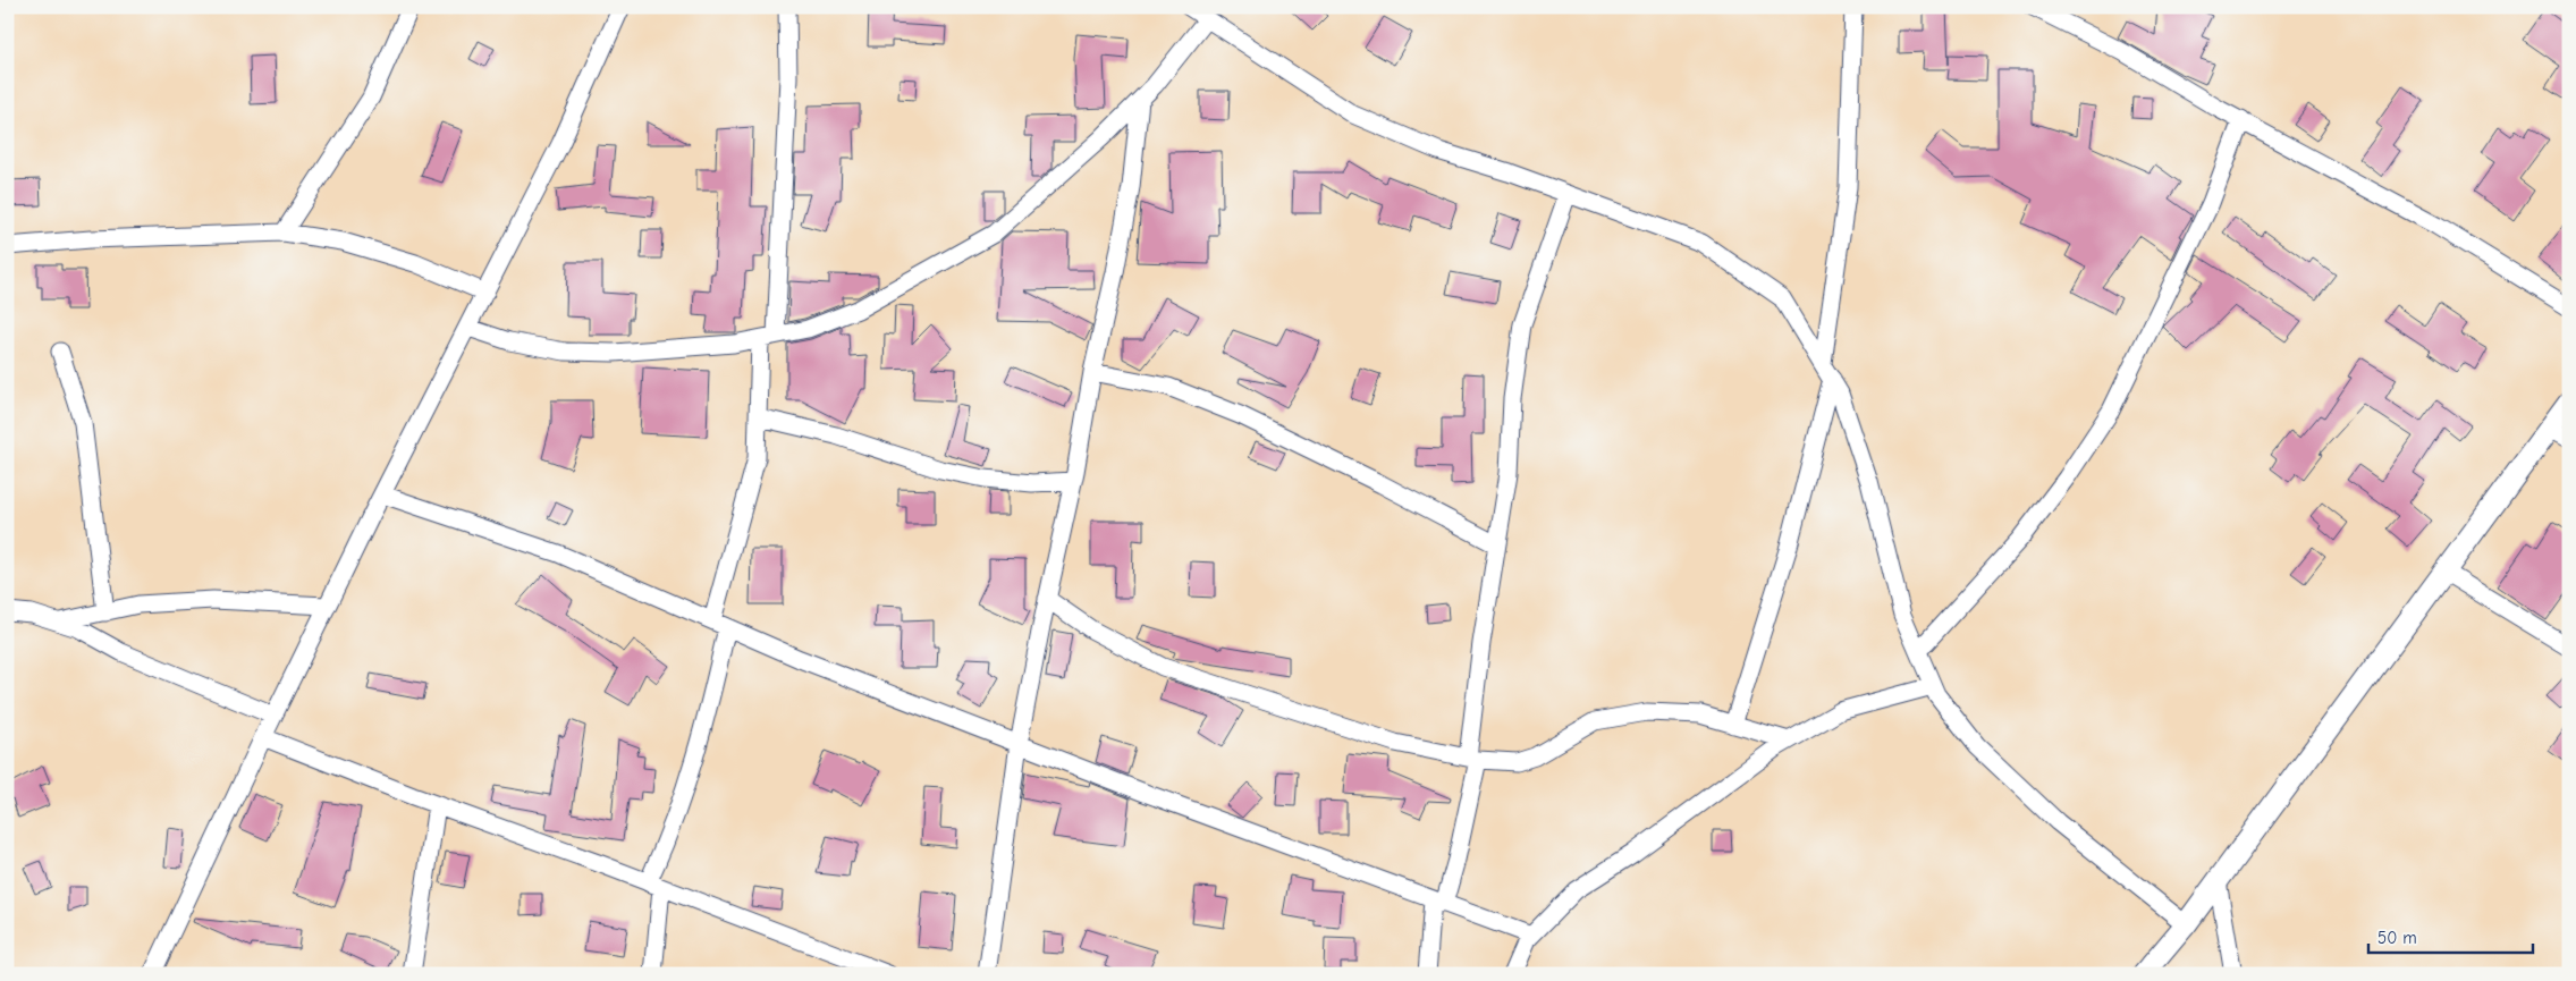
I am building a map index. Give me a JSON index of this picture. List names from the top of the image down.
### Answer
{
  "scale_bar": "50 m"
}
